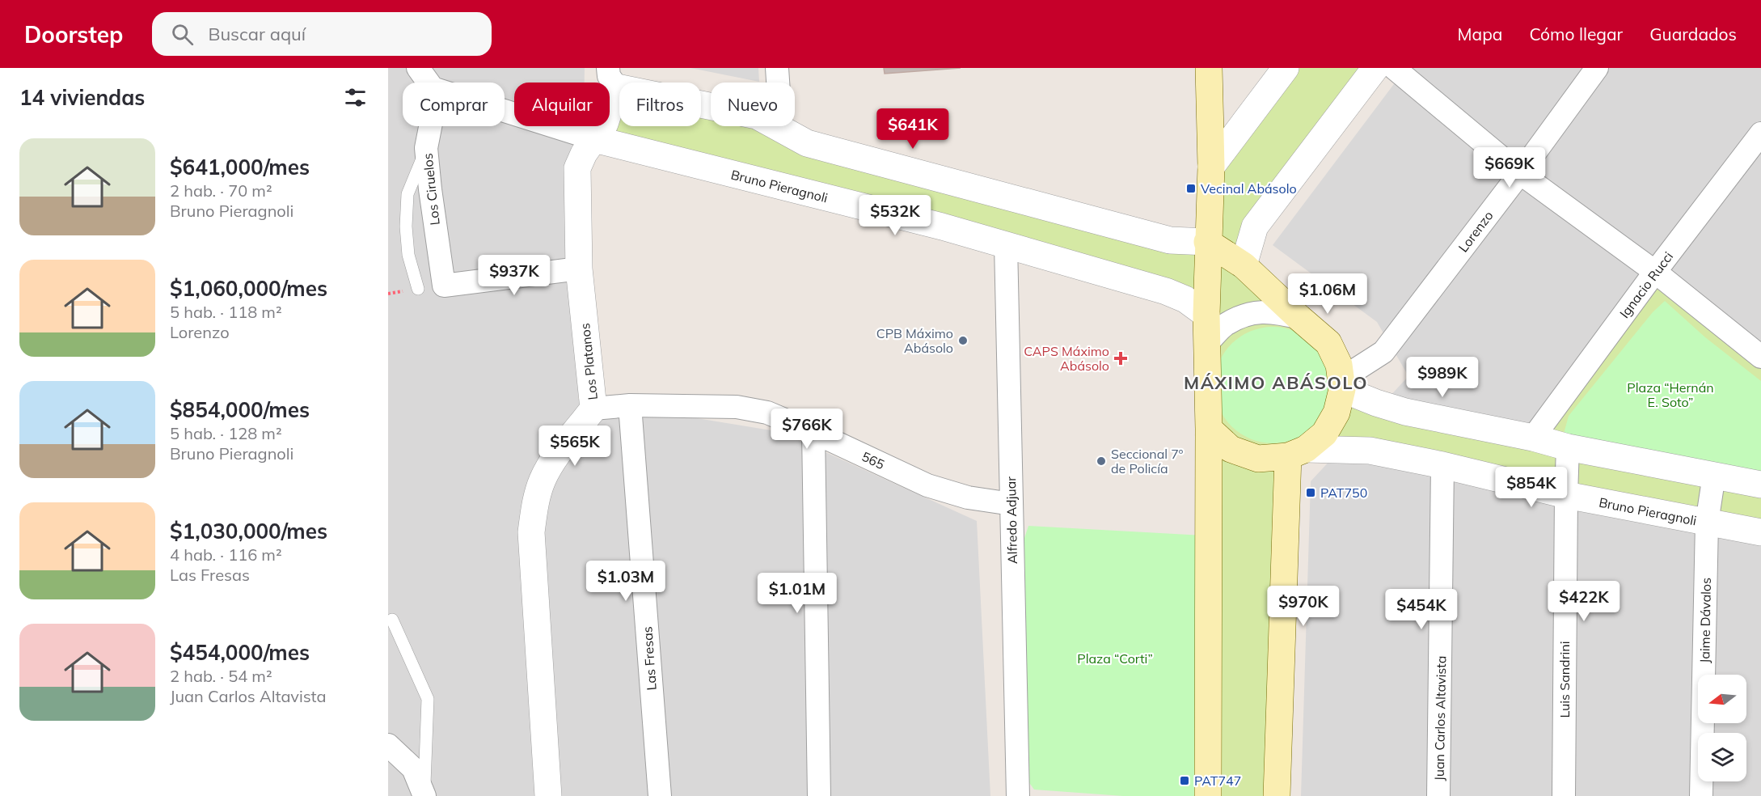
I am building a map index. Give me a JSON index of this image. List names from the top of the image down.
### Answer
{
  "streets": {
    "street": [
      "Bruno Pieragnoli",
      "Los Ciruelos",
      "Lorenzo",
      "Ignacio Rucci",
      "Los Platanos",
      "565",
      "Alfredo Adjuar",
      "Jaime Dávalos",
      "Las Fresas",
      "Luis Sandrini",
      "Juan Carlos Altavista"
    ]
  },
  "crossings": [
    ["Bruno Pieragnoli", "Lorenzo"],
    ["Bruno Pieragnoli", "Los Platanos"],
    ["Bruno Pieragnoli", "Alfredo Adjuar"],
    ["Bruno Pieragnoli", "Jaime Dávalos"],
    ["Bruno Pieragnoli", "Luis Sandrini"],
    ["Bruno Pieragnoli", "Juan Carlos Altavista"],
    ["Los Ciruelos", "Los Platanos"],
    ["Los Platanos", "565"],
    ["565", "Alfredo Adjuar"],
    ["565", "Las Fresas"]
  ],
  "districts": ["MÁXIMO ABÁSOLO"],
  "parks": ["Plaza “Hernán E. Soto”", "Plaza “Corti”"],
  "places": {
    "transit": ["Vecinal Abásolo", "PAT750", "PAT747"],
    "other": ["CPB Máximo Abásolo", "Seccional 7º de Policía"],
    "health": ["CAPS Máximo Abásolo"]
  },
  "north": "left",
  "page": {
    "header": "Doorstep",
    "search": "Buscar aquí",
    "nav": ["Mapa", "Cómo llegar", "Guardados"],
    "heading": "14 viviendas",
    "chip": [
      "Comprar",
      "Alquilar",
      "Filtros",
      "Nuevo"
    ],
    "price": [
      "$641K",
      "$669K",
      "$532K",
      "$937K",
      "$1.06M",
      "$989K",
      "$766K",
      "$565K",
      "$854K",
      "$1.03M",
      "$1.01M",
      "$422K",
      "$970K",
      "$454K"
    ],
    "list": [
      {
        "name": "$641,000/mes",
        "note": "2 hab. · 70 m² · Bruno Pieragnoli"
      },
      {
        "name": "$1,060,000/mes",
        "note": "5 hab. · 118 m² · Lorenzo"
      },
      {
        "name": "$854,000/mes",
        "note": "5 hab. · 128 m² · Bruno Pieragnoli"
      },
      {
        "name": "$1,030,000/mes",
        "note": "4 hab. · 116 m² · Las Fresas"
      },
      {
        "name": "$454,000/mes",
        "note": "2 hab. · 54 m² · Juan Carlos Altavista"
      }
    ]
  }
}
